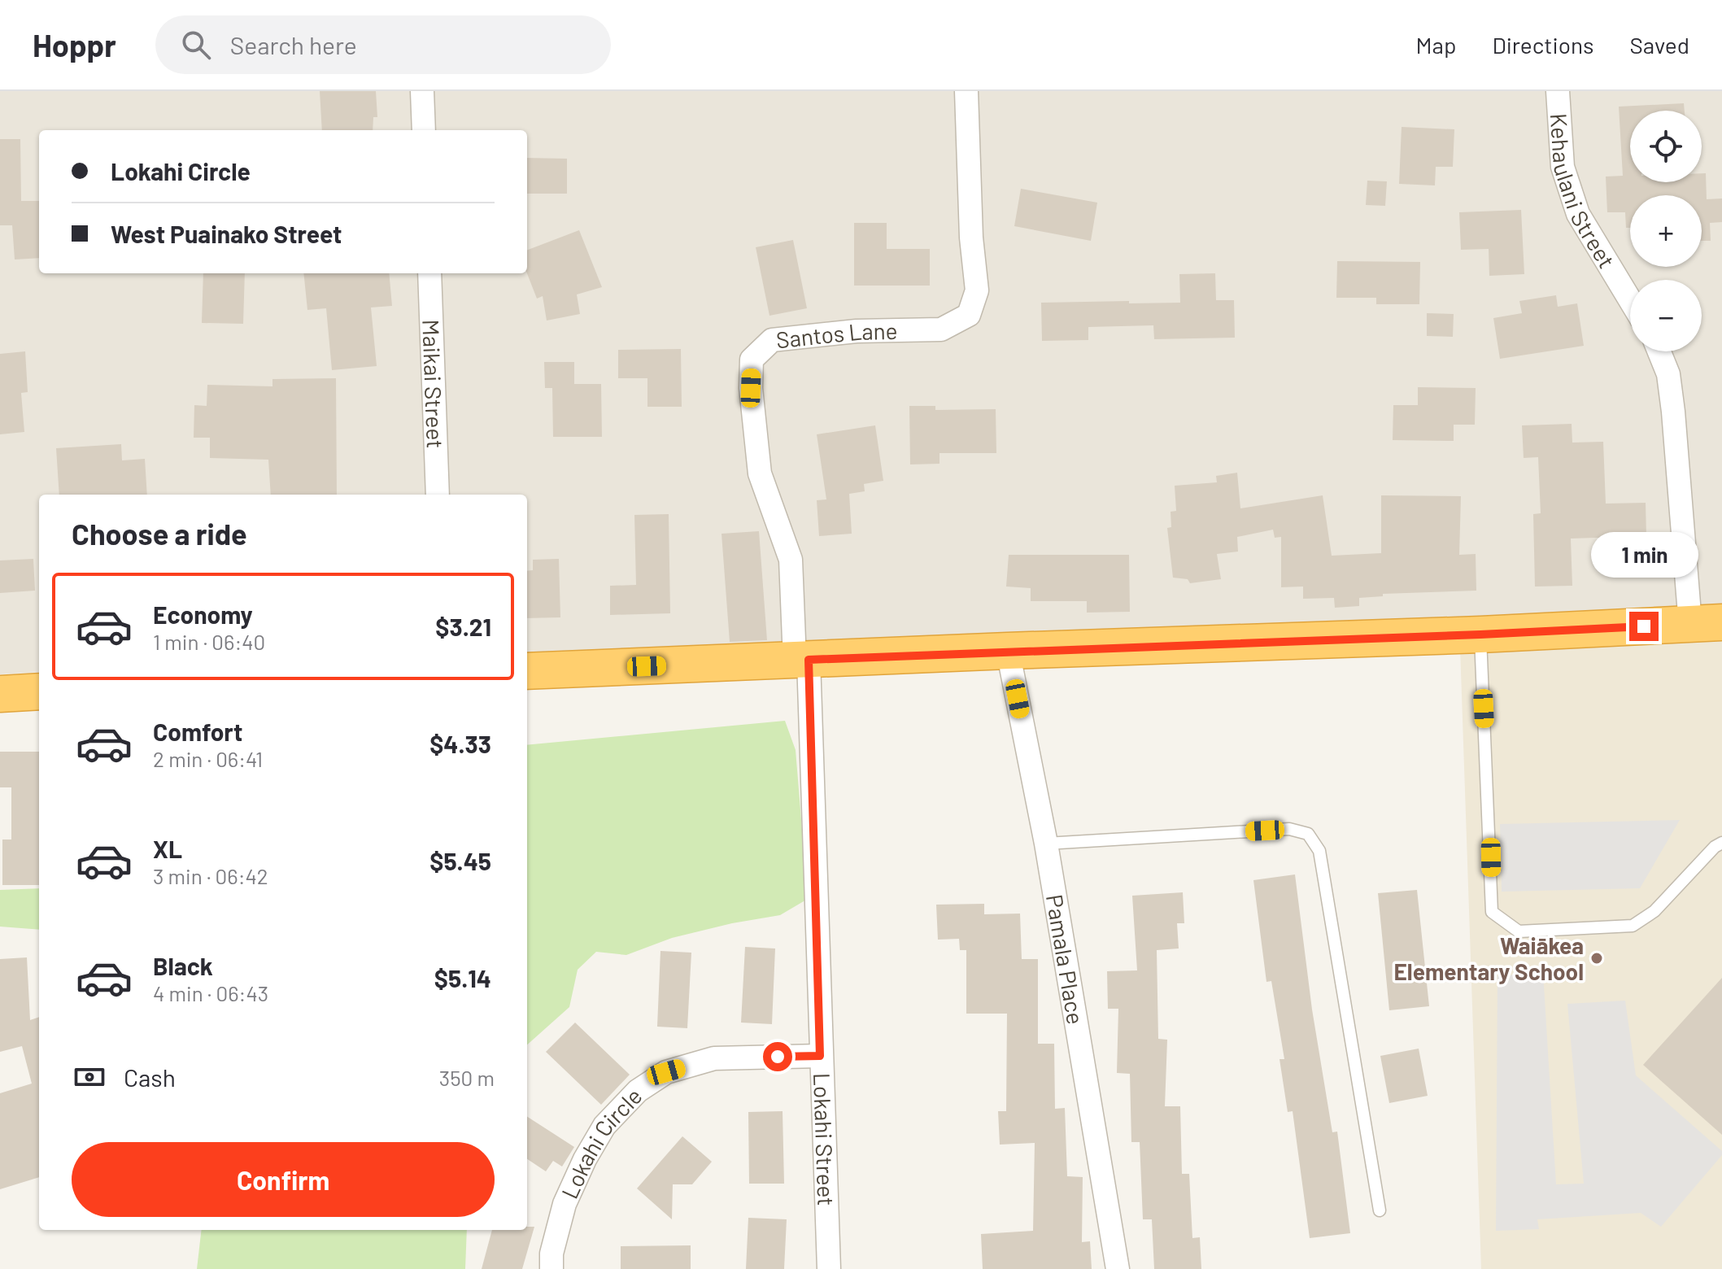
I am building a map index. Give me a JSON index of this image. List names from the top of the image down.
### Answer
{
  "streets": {
    "street": [
      "Kehaulani Street",
      "Santos Lane",
      "Maikai Street",
      "Pamala Place",
      "Lokahi Street",
      "Lokahi Circle"
    ]
  },
  "crossings": [
    ["Santos Lane", "Lokahi Street"],
    ["Lokahi Street", "Lokahi Circle"]
  ],
  "places": ["Waiākea Elementary School"],
  "page": {
    "header": "Hoppr",
    "search": "Search here",
    "nav": ["Map", "Directions", "Saved"],
    "map_buttons": ["+", "−"],
    "banner": ["Lokahi Circle", "West Puainako Street"],
    "heading": "Choose a ride",
    "bubble": "1 min",
    "list": [
      {
        "name": "Economy",
        "note": "1 min · 06:40",
        "value": "$3.21"
      },
      {
        "name": "Comfort",
        "note": "2 min · 06:41",
        "value": "$4.33"
      },
      {
        "name": "XL",
        "note": "3 min · 06:42",
        "value": "$5.45"
      },
      {
        "name": "Black",
        "note": "4 min · 06:43",
        "value": "$5.14"
      }
    ],
    "pay": ["Cash", "350 m"],
    "buttons": "Confirm"
  }
}
